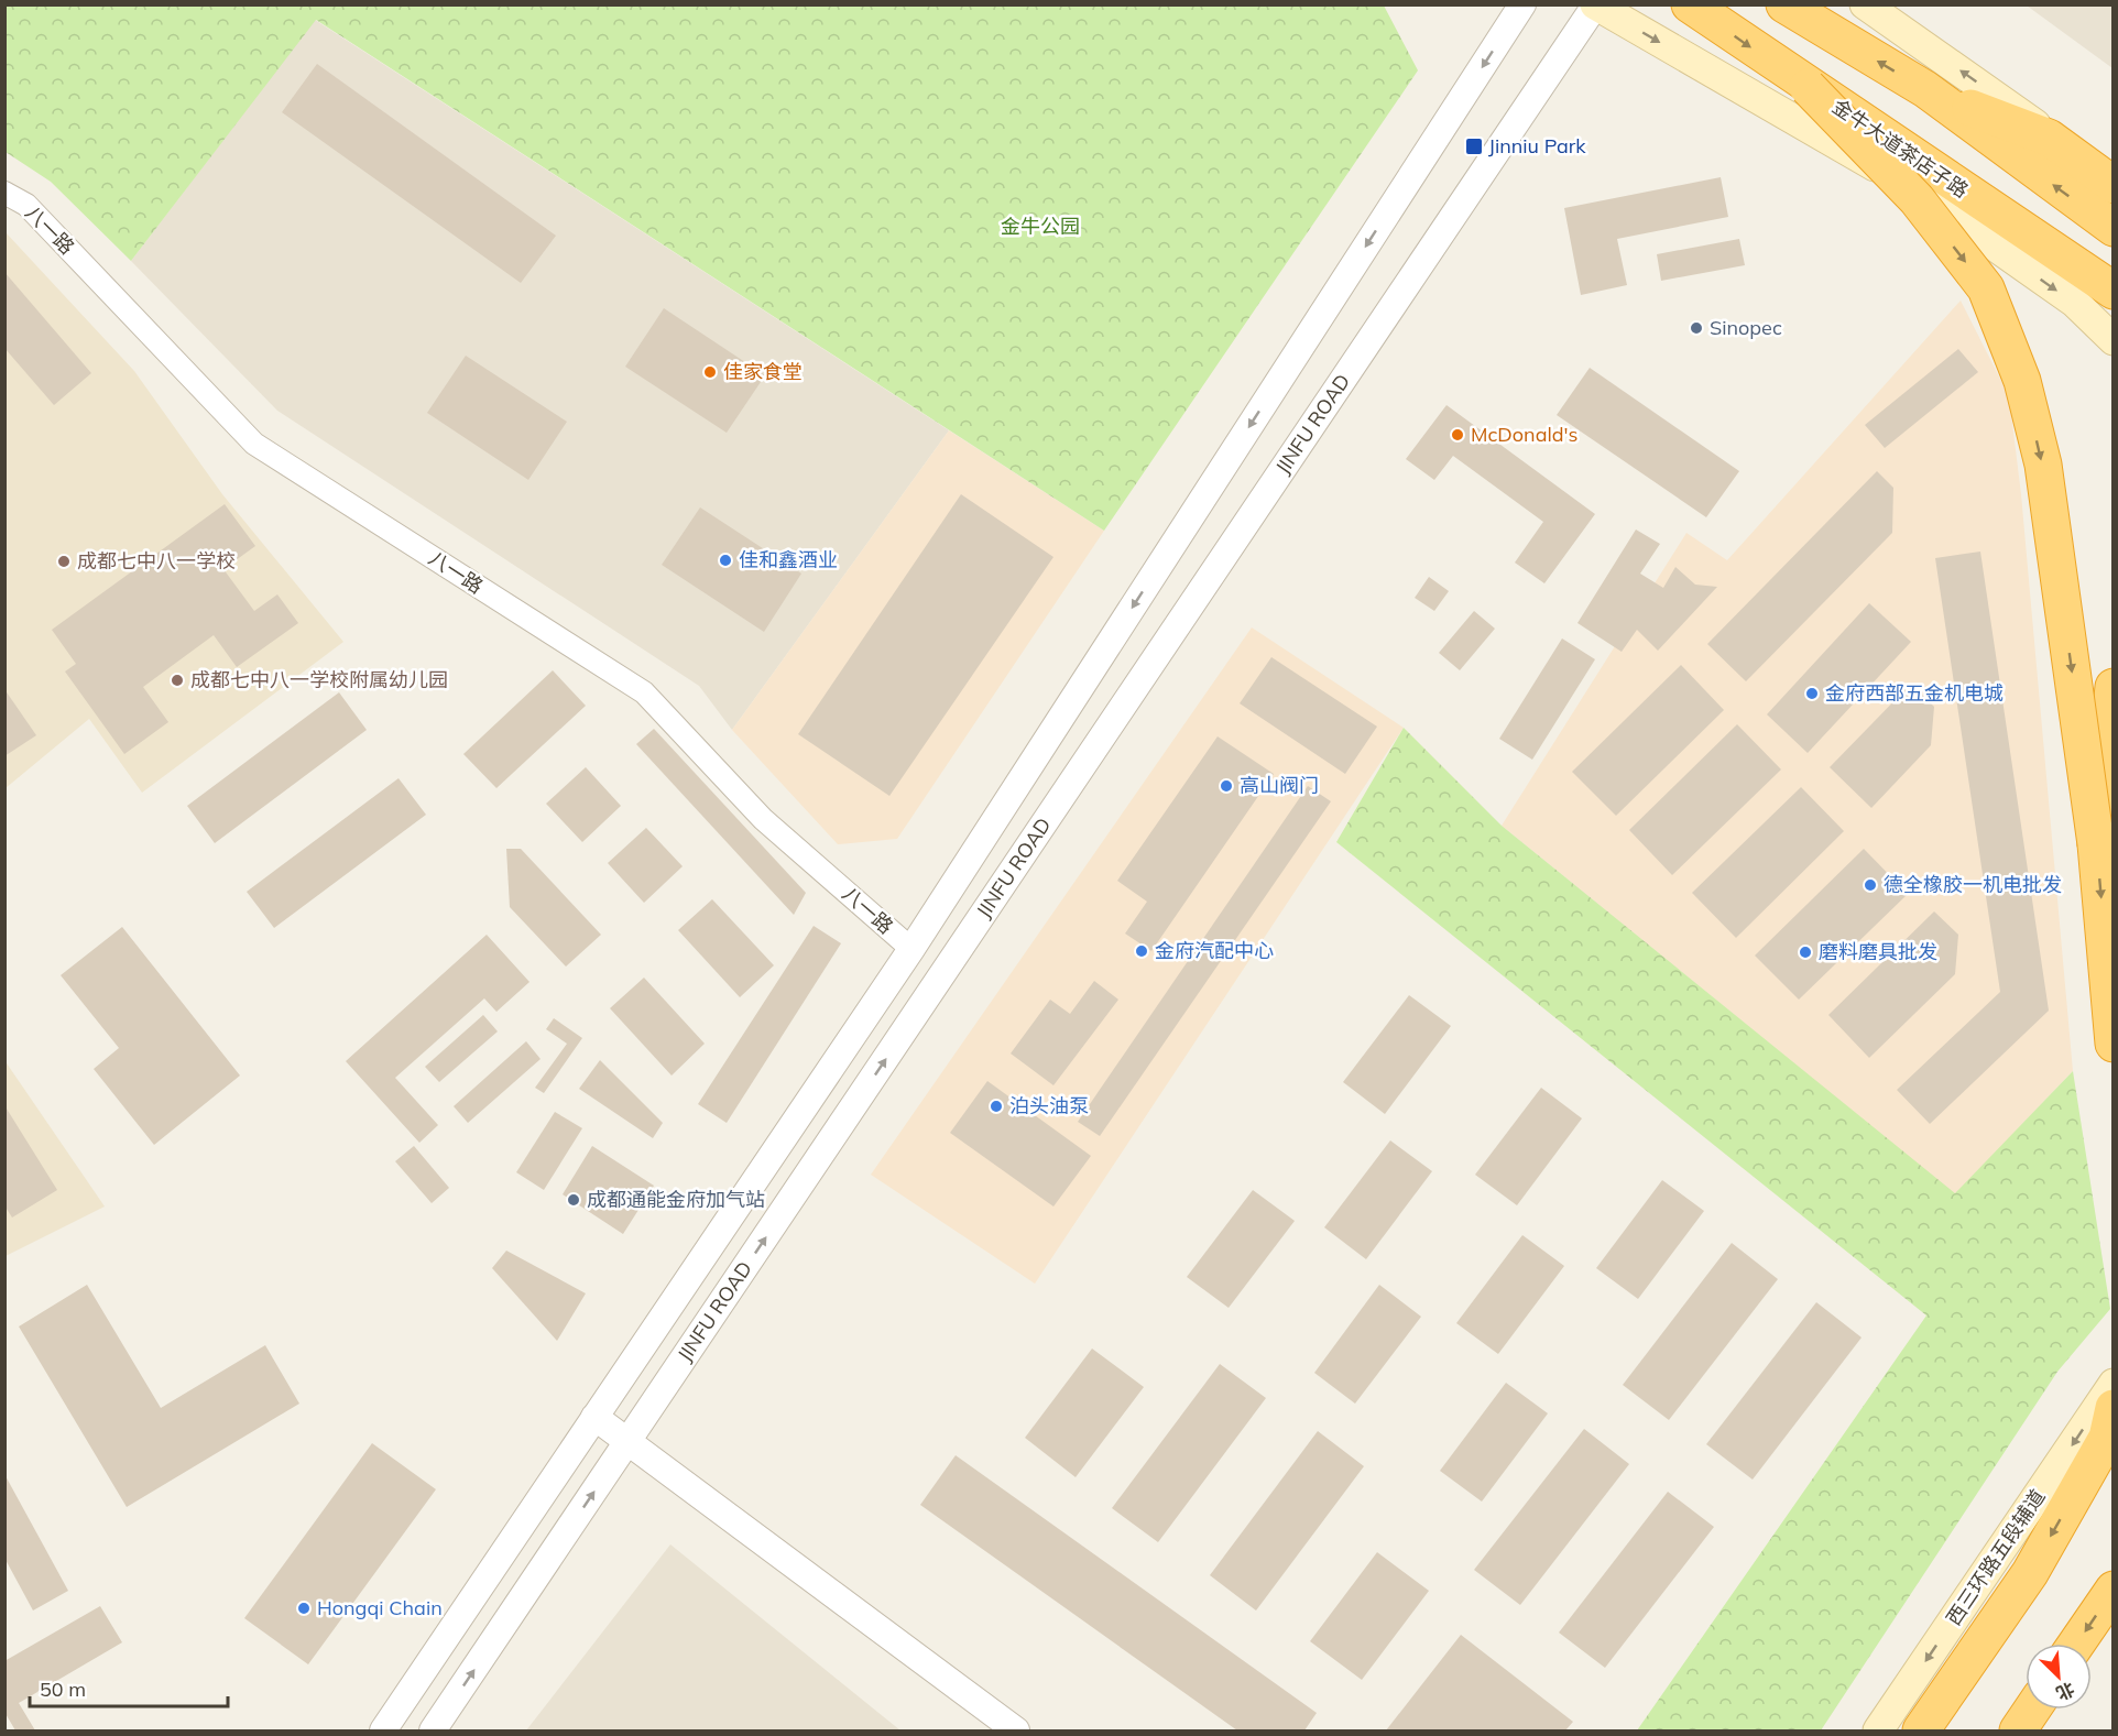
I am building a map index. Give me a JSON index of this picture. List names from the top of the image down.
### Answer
{
  "streets": {
    "highway": ["金牛大道茶店子路"],
    "main road": ["西三环路五段辅道"],
    "street": ["八一路", "JINFU ROAD"]
  },
  "crossings": [
    ["八一路", "JINFU ROAD"]
  ],
  "one_way": ["西三环路五段辅道"],
  "parks": ["金牛公园"],
  "places": {
    "transit": ["Jinniu Park"],
    "other": [
      "Sinopec",
      "佳家食堂",
      "McDonald's",
      "佳和鑫酒业",
      "成都七中八一学校",
      "成都七中八一学校附属幼儿园",
      "金府西部五金机电城",
      "高山阀门",
      "德全橡胶一机电批发",
      "金府汽配中心",
      "磨料磨具批发",
      "泊头油泵",
      "成都通能金府加气站",
      "Hongqi Chain"
    ]
  },
  "scale_bar": "50 m",
  "north": "bottom right"
}
